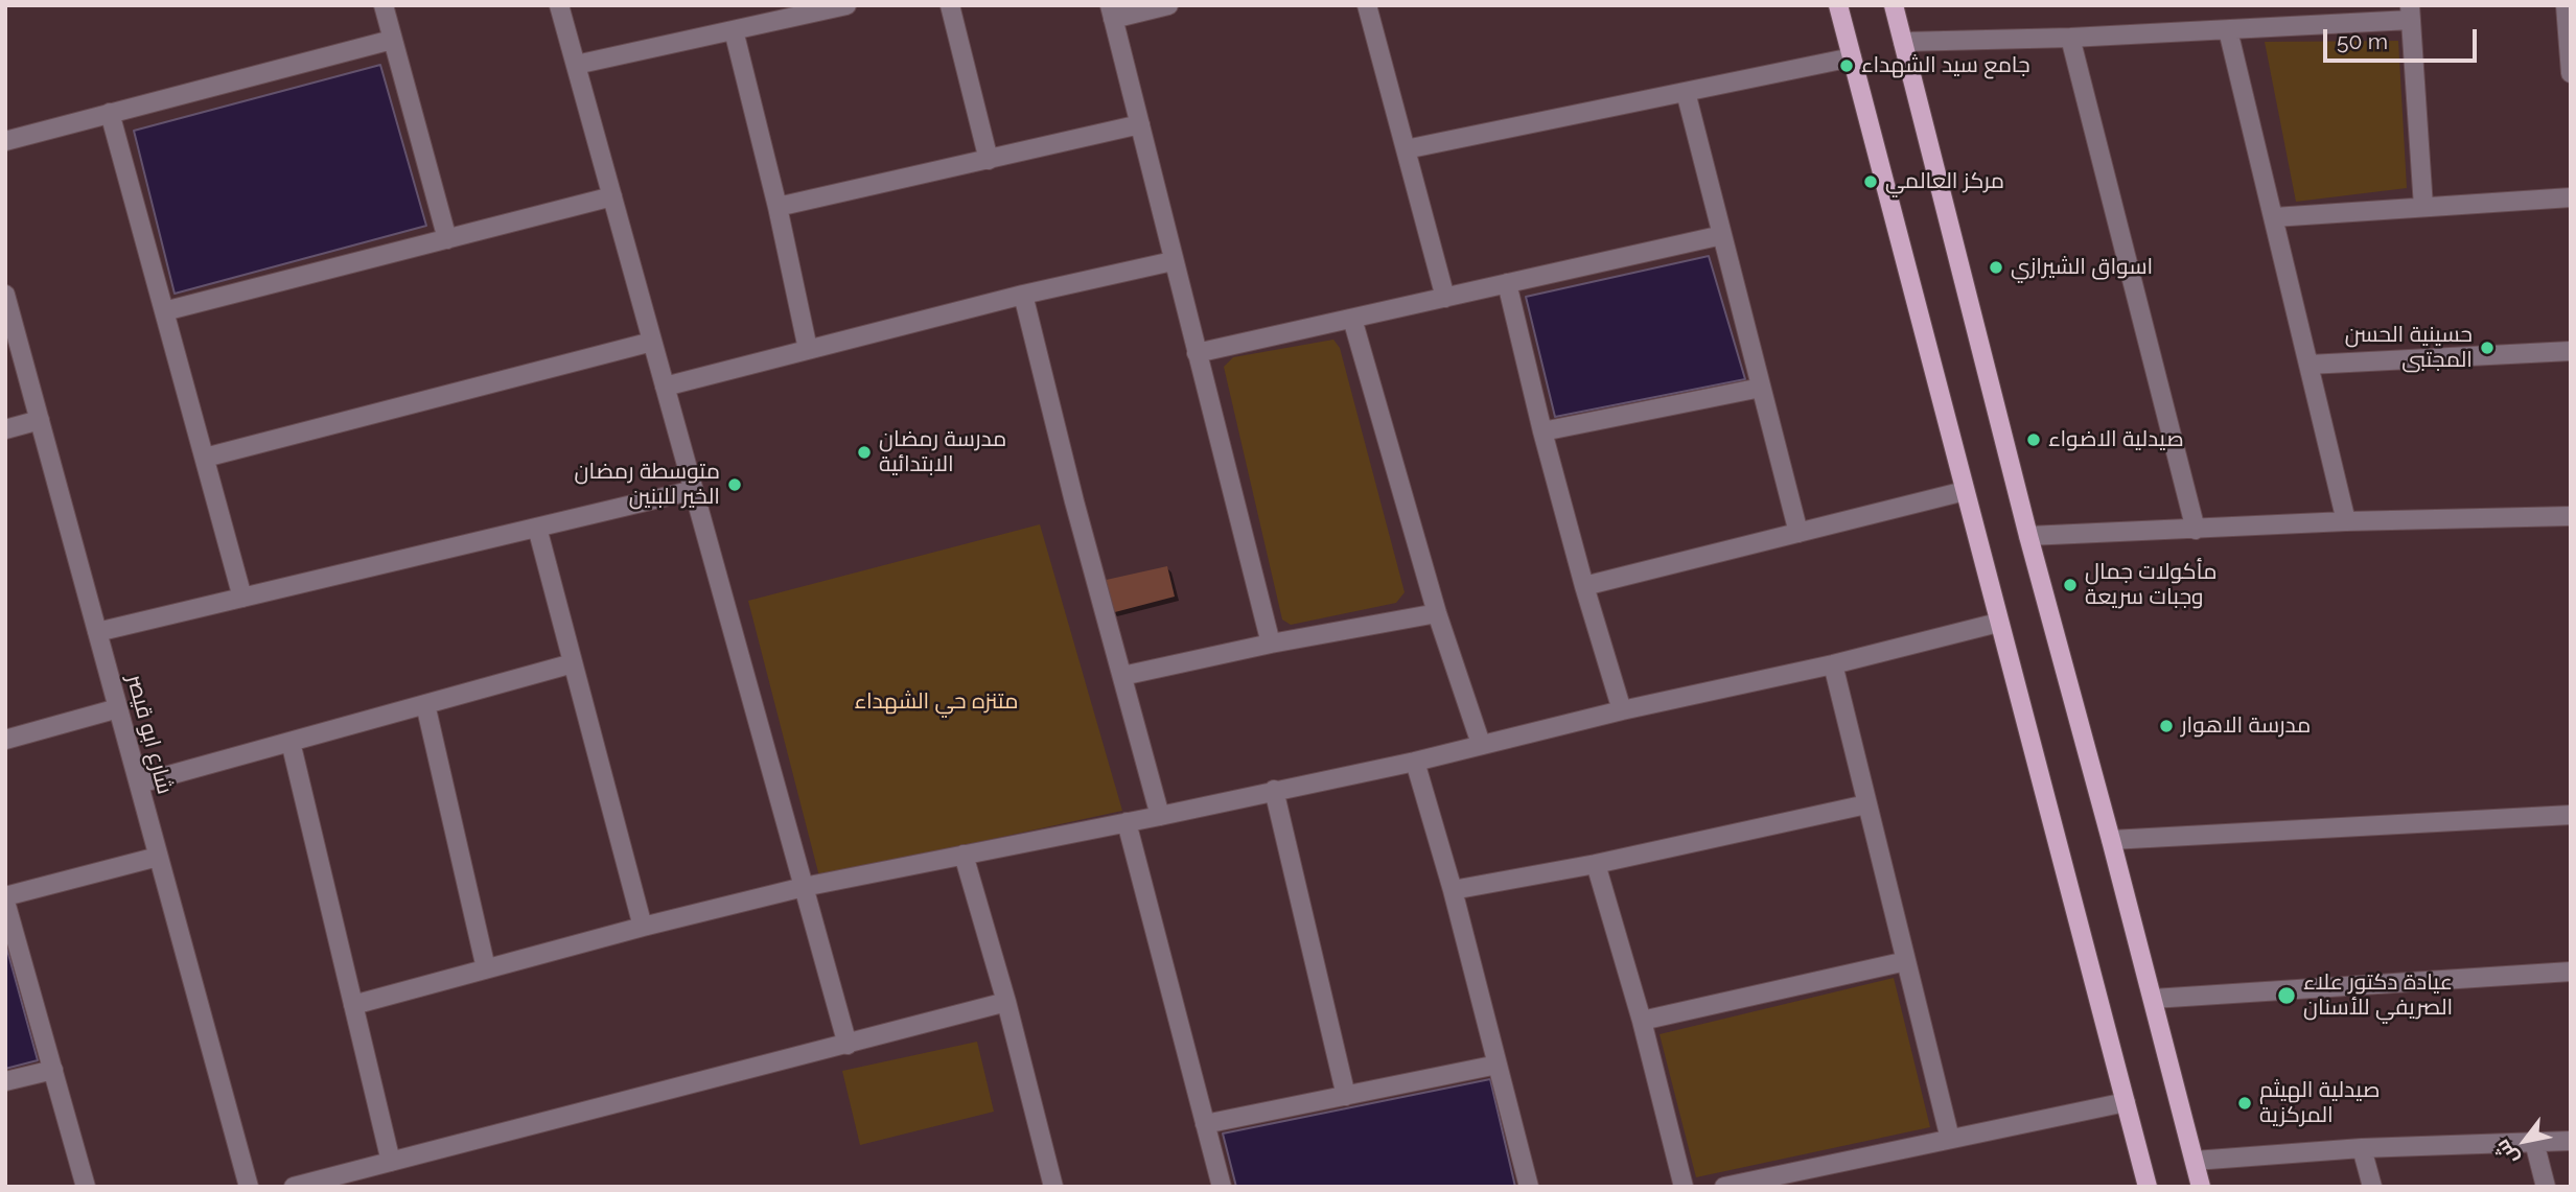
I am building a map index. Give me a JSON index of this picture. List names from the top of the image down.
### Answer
{
  "streets": {
    "street": ["شارع ابو قيصر"]
  },
  "parks": ["متنزه حي الشهداء"],
  "places": [
    "جامع سيد الشهداء",
    "مركز العالمي",
    "اسواق الشيرازي",
    "حسينية الحسن المجتبى",
    "صيدلية الاضواء",
    "مدرسة رمضان الابتدائية",
    "متوسطة رمضان الخير للبنين",
    "مأكولات جمال وجبات سريعة",
    "مدرسة الاهوار",
    "عيادة دكتور علاء الصريفي للأسنان",
    "صيدلية الهيثم المركزية"
  ],
  "scale_bar": "50 m",
  "north": "bottom left"
}
